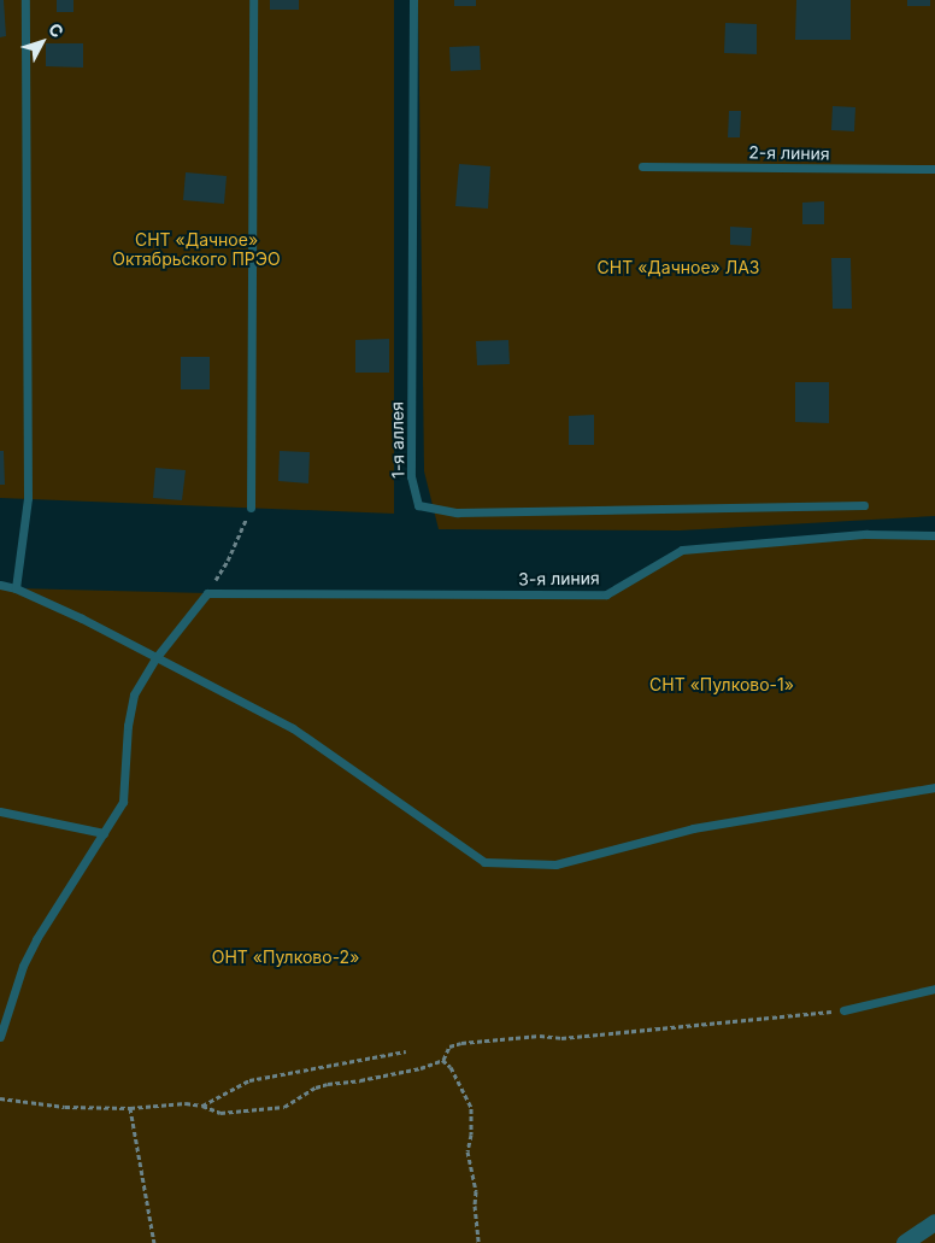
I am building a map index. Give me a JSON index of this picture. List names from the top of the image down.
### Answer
{
  "streets": {
    "lane": ["2-я линия", "1-я аллея", "3-я линия"]
  },
  "parks": [
    "СНТ «Дачное» Октябрьского ПРЭО",
    "СНТ «Дачное» ЛАЗ",
    "СНТ «Пулково-1»",
    "ОНТ «Пулково-2»"
  ],
  "north": "top right"
}
